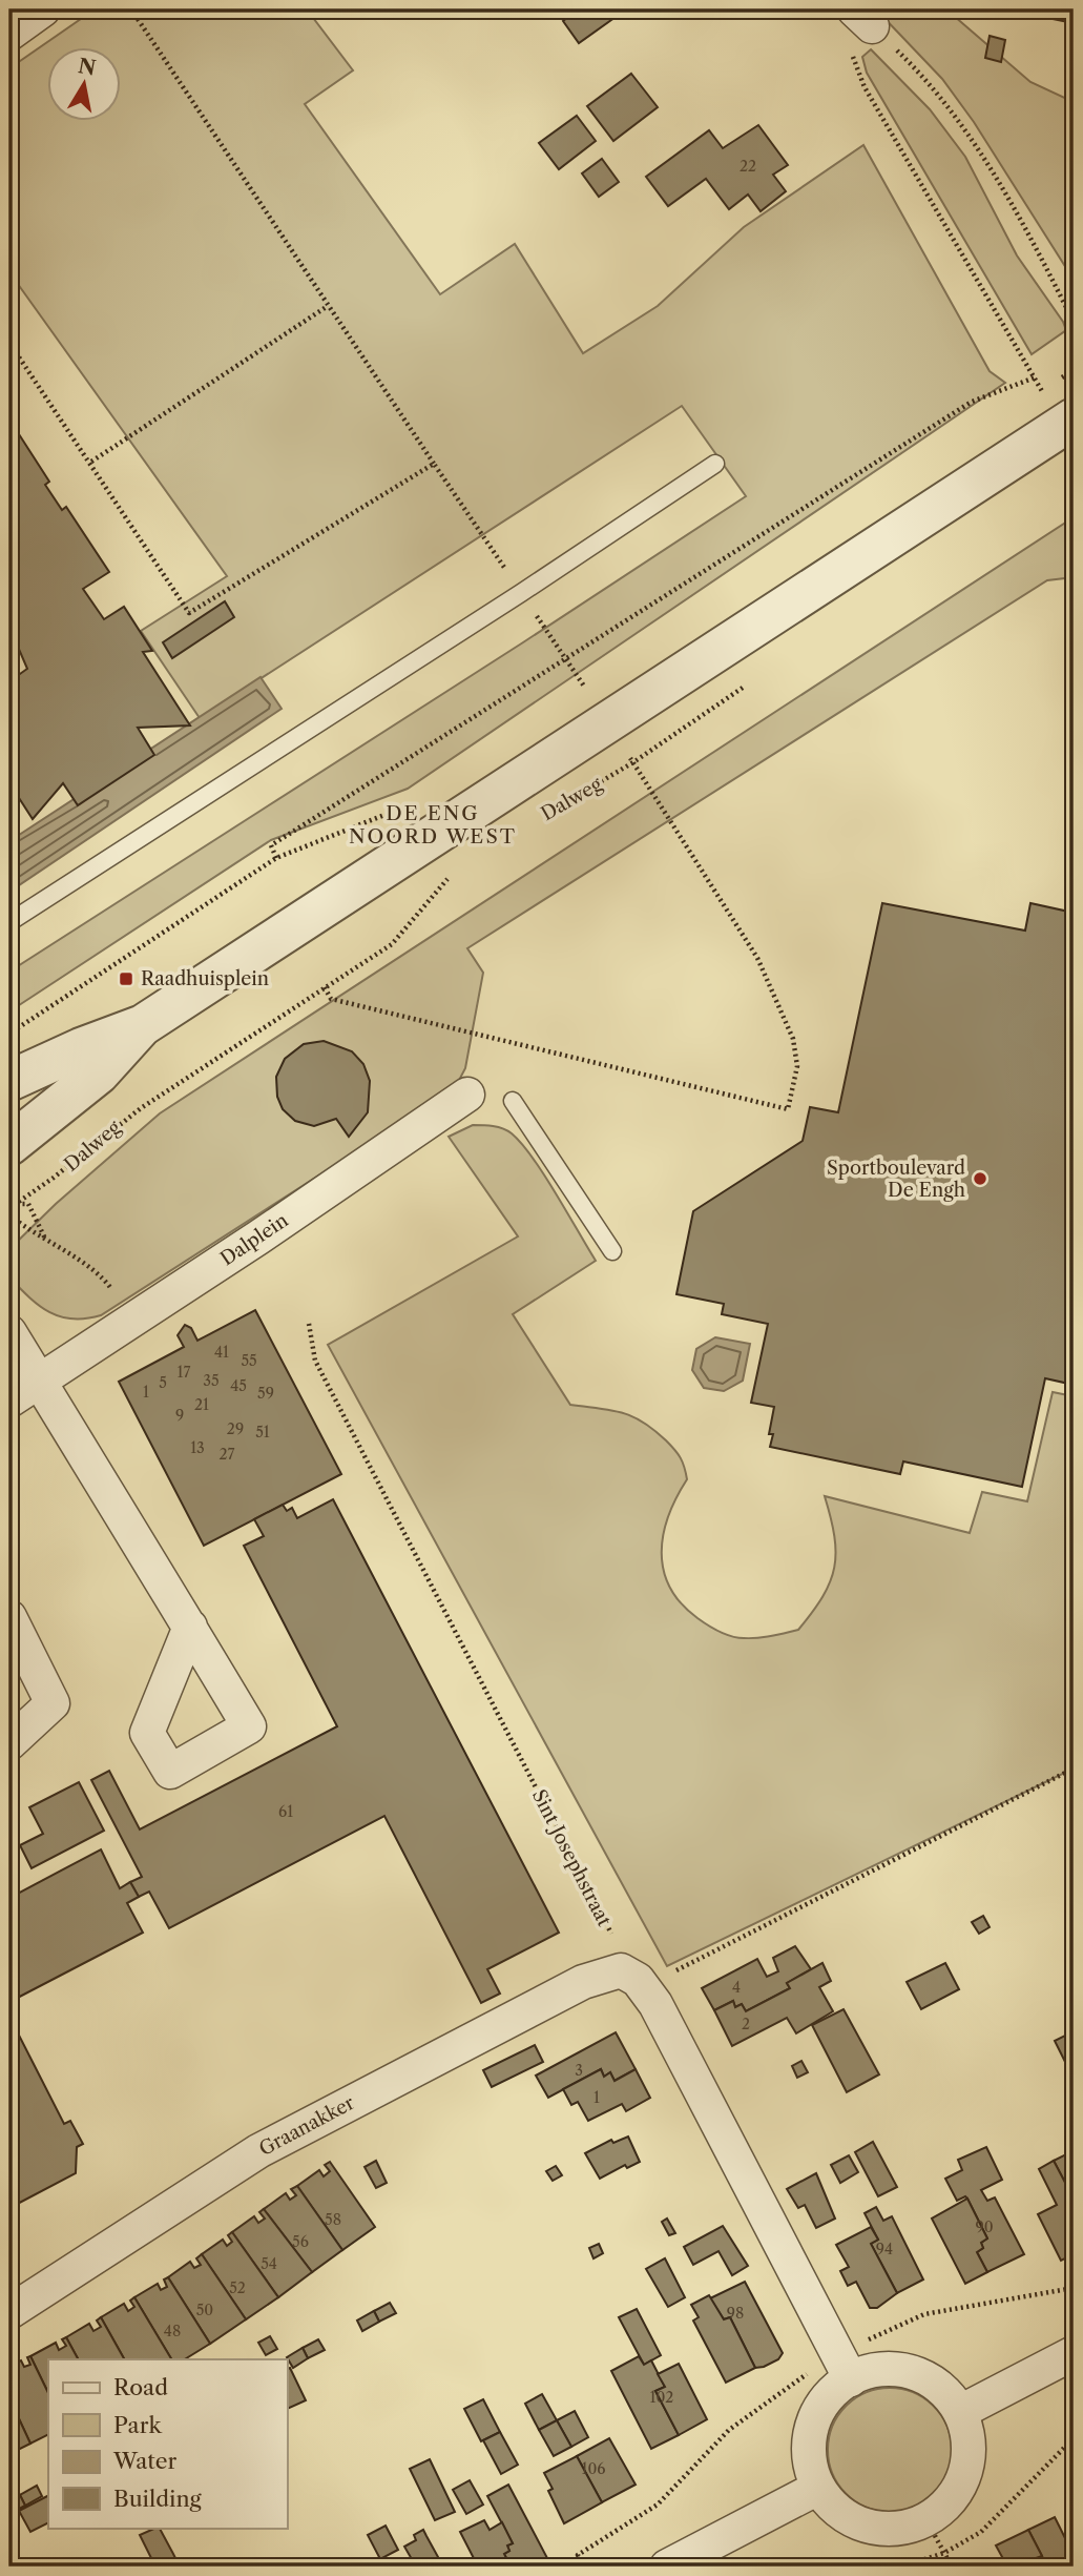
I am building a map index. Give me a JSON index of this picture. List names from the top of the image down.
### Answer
{
  "streets": {
    "street": ["Dalplein", "Graanakker"],
    "path": ["Dalweg", "Sint Josephstraat"]
  },
  "crossings": [
    ["Sint Josephstraat", "Graanakker"]
  ],
  "districts": ["DE ENG NOORD WEST"],
  "places": {
    "transit": ["Raadhuisplein"],
    "other": ["Sportboulevard De Engh"]
  },
  "house_numbers": [
    "22",
    "41",
    "55",
    "17",
    "35",
    "5",
    "45",
    "1",
    "59",
    "21",
    "9",
    "29",
    "51",
    "13",
    "27",
    "61",
    "4",
    "2",
    "3",
    "1",
    "58",
    "90",
    "56",
    "94",
    "54",
    "52",
    "50",
    "98",
    "48",
    "102",
    "106"
  ],
  "legend": [
    "Road",
    "Park",
    "Water",
    "Building"
  ],
  "north": "top"
}
